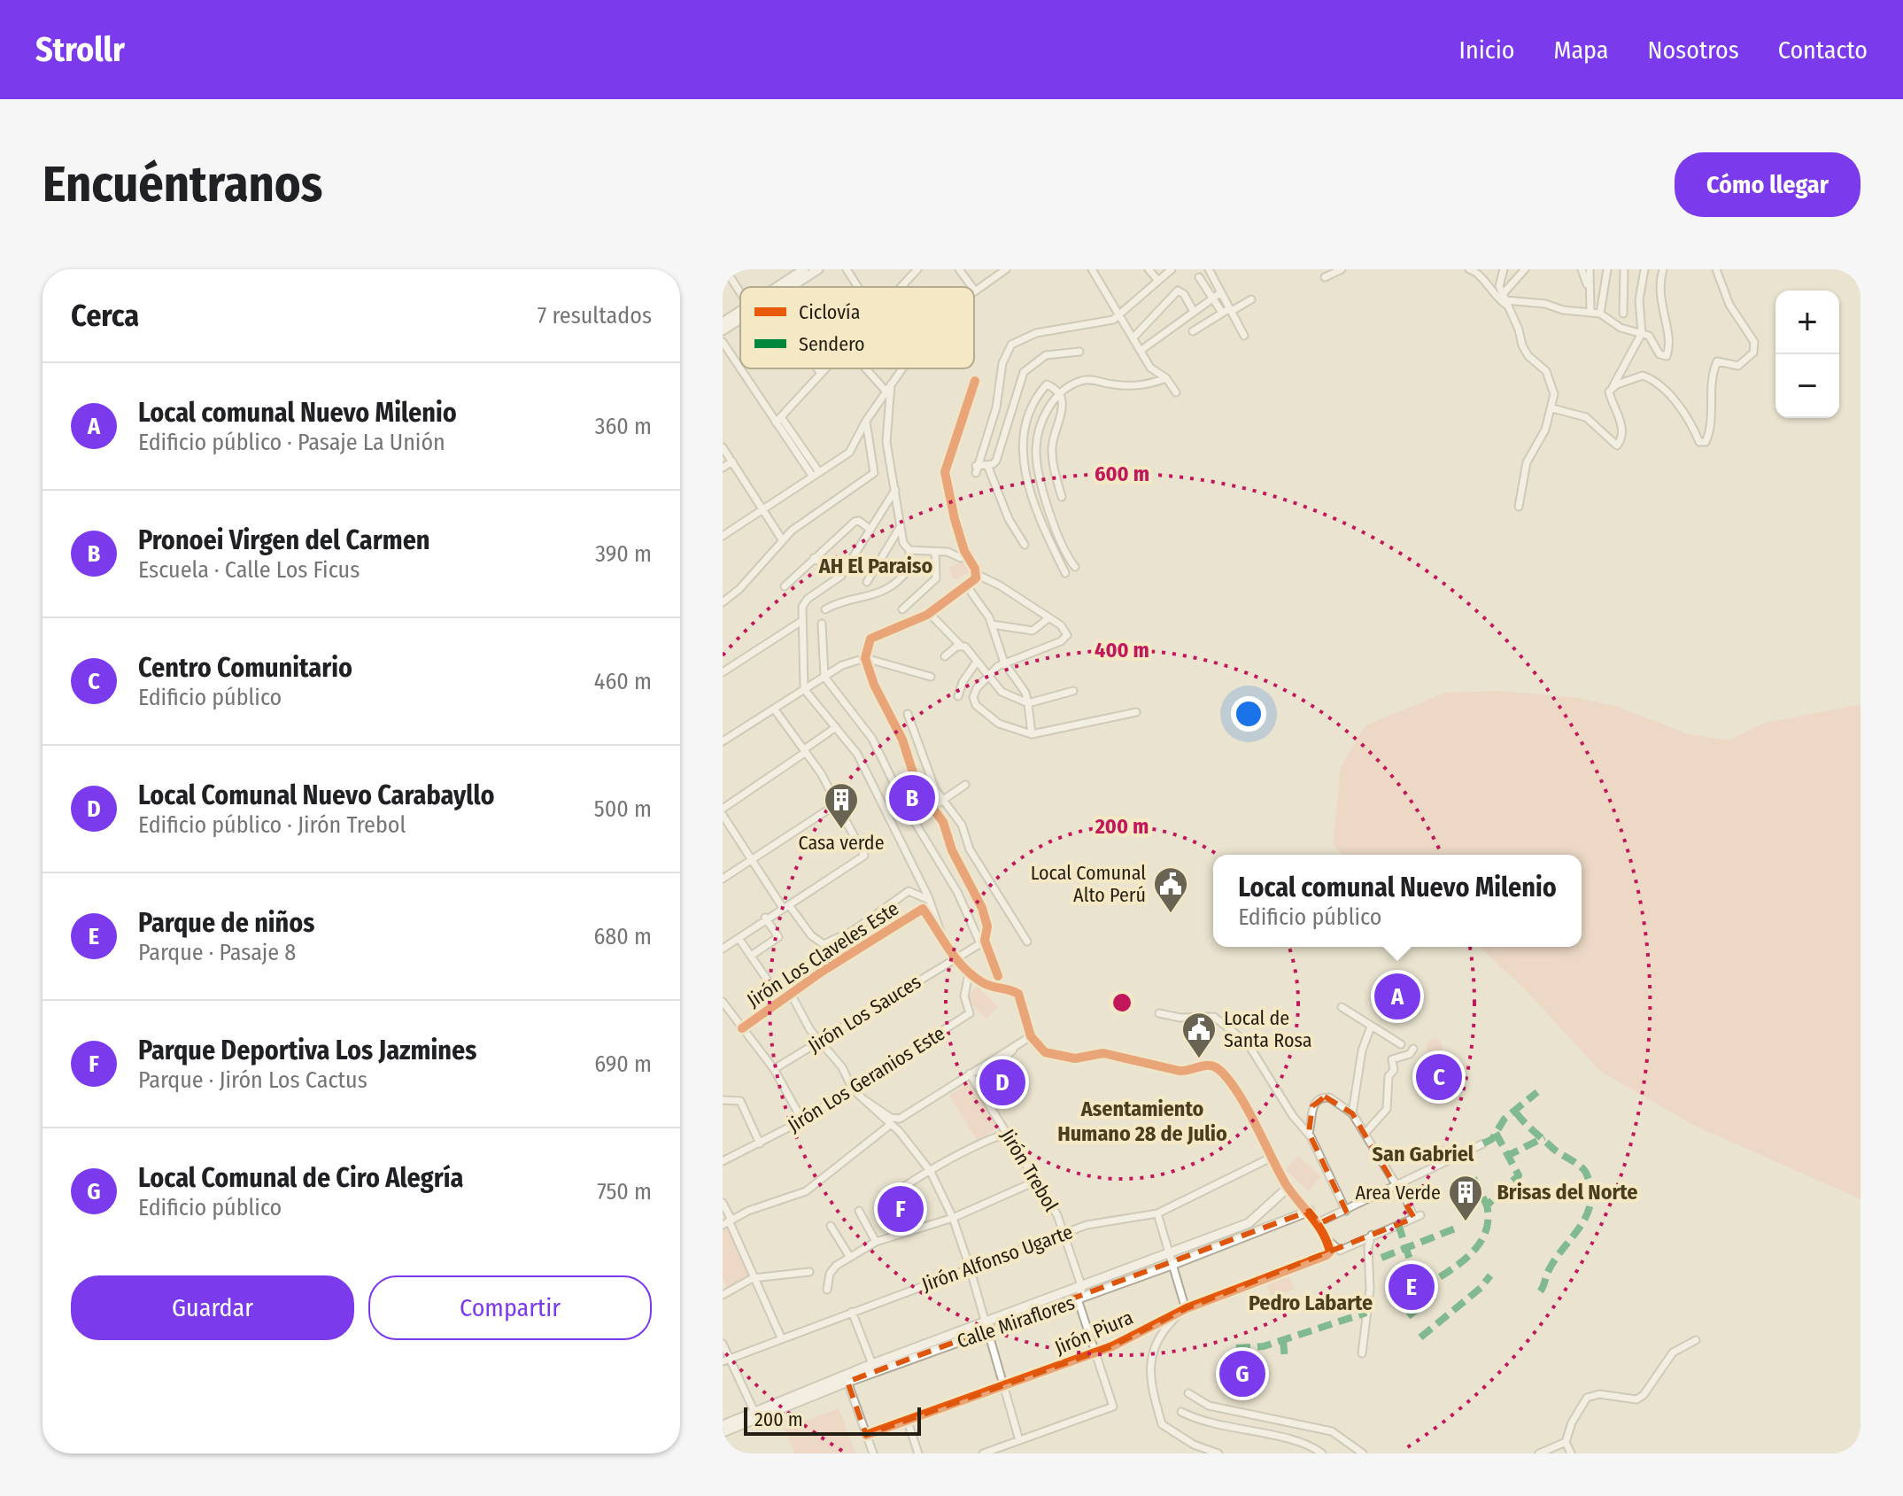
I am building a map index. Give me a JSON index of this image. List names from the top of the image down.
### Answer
{
  "streets": {
    "street": [
      "Jirón Los Claveles Este",
      "Jirón Los Sauces",
      "Jirón Los Geranios Este",
      "Jirón Trebol",
      "Jirón Alfonso Ugarte",
      "Calle Miraflores",
      "Jirón Piura"
    ]
  },
  "crossings": [
    ["Jirón Trebol", "Jirón Alfonso Ugarte"],
    ["Jirón Trebol", "Calle Miraflores"]
  ],
  "districts": [
    "AH El Paraiso",
    "Asentamiento Humano 28 de Julio",
    "San Gabriel",
    "Brisas del Norte",
    "Pedro Labarte"
  ],
  "places": {
    "building": ["Casa verde", "Area Verde"],
    "public building": ["Local Comunal Alto Perú", "Local de Santa Rosa"]
  },
  "legend": ["Ciclovía", "Sendero"],
  "scale_bar": "200 m",
  "page": {
    "header": "Strollr",
    "nav": [
      "Inicio",
      "Mapa",
      "Nosotros",
      "Contacto"
    ],
    "buttons": [
      "Cómo llegar",
      ["Guardar", "Compartir"]
    ],
    "title": "Encuéntranos",
    "heading": ["Cerca", "7 resultados"],
    "map_buttons": ["+", "−"],
    "list": [
      {
        "mark": "A",
        "name": "Local comunal Nuevo Milenio",
        "note": "Edificio público · Pasaje La Unión",
        "value": "360 m"
      },
      {
        "mark": "B",
        "name": "Pronoei Virgen del Carmen",
        "note": "Escuela · Calle Los Ficus",
        "value": "390 m"
      },
      {
        "mark": "C",
        "name": "Centro Comunitario",
        "note": "Edificio público",
        "value": "460 m"
      },
      {
        "mark": "D",
        "name": "Local Comunal Nuevo Carabayllo",
        "note": "Edificio público · Jirón Trebol",
        "value": "500 m"
      },
      {
        "mark": "E",
        "name": "Parque de niños",
        "note": "Parque · Pasaje 8",
        "value": "680 m"
      },
      {
        "mark": "F",
        "name": "Parque Deportiva Los Jazmines",
        "note": "Parque · Jirón Los Cactus",
        "value": "690 m"
      },
      {
        "mark": "G",
        "name": "Local Comunal de Ciro Alegría",
        "note": "Edificio público",
        "value": "750 m"
      }
    ],
    "pins": [
      "B",
      "A",
      "C",
      "D",
      "F",
      "E",
      "G"
    ],
    "popup": ["Local comunal Nuevo Milenio", "Edificio público"],
    "scale": "200 m"
  },
  "rings": ["600 m", "400 m", "200 m"]
}
